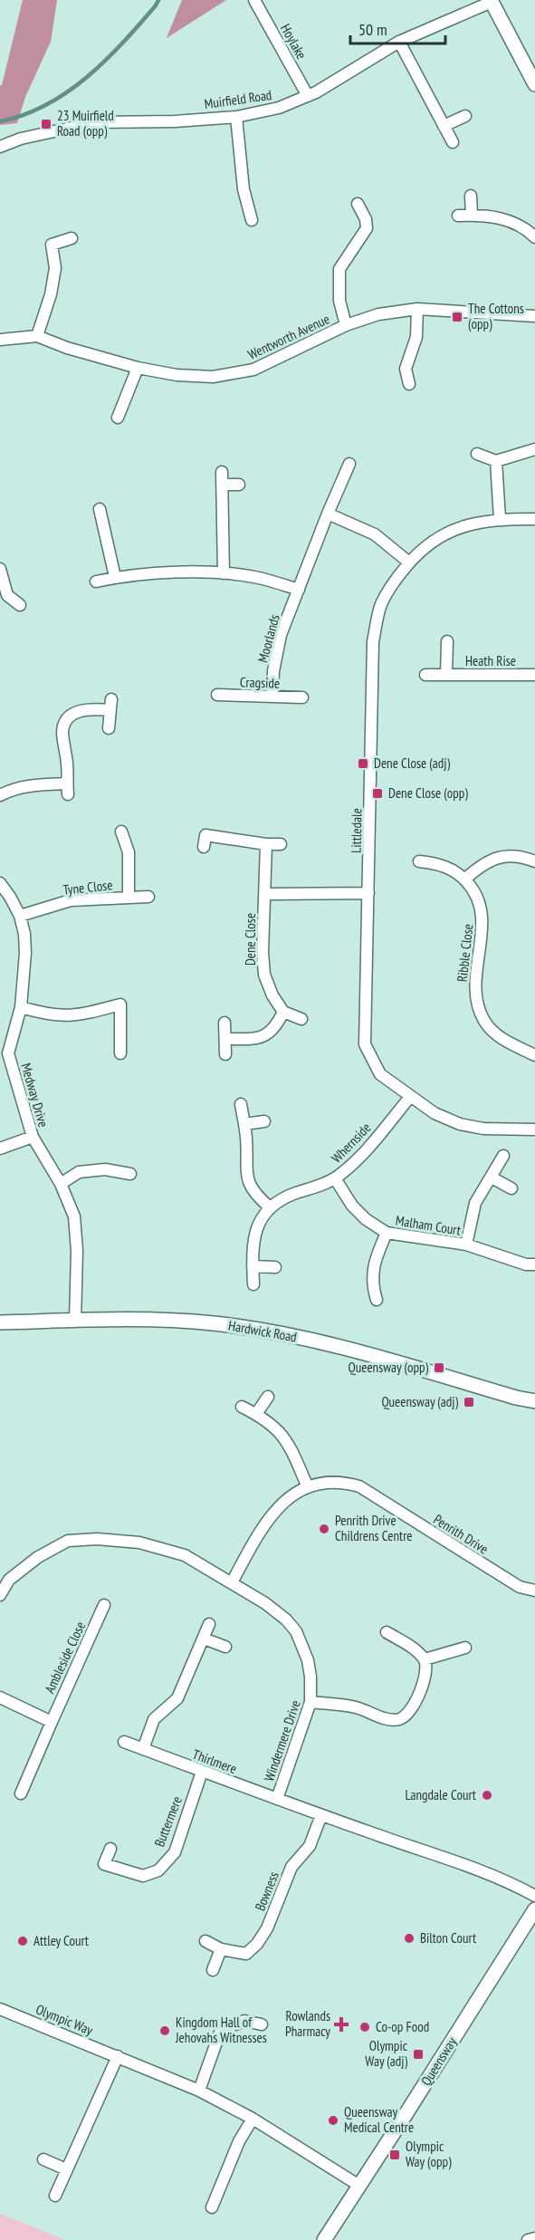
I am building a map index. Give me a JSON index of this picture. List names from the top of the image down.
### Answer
{
  "streets": {
    "street": [
      "Hoylake",
      "Muirfield Road",
      "Wentworth Avenue",
      "Moorlands",
      "Heath Rise",
      "Cragside",
      "Littledale",
      "Tyne Close",
      "Dene Close",
      "Ribble Close",
      "Medway Drive",
      "Whernside",
      "Malham Court",
      "Hardwick Road",
      "Penrith Drive",
      "Ambleside Close",
      "Windermere Drive",
      "Thirlmere",
      "Buttermere",
      "Bowness",
      "Olympic Way",
      "Queensway"
    ]
  },
  "crossings": [
    ["Hoylake", "Muirfield Road"],
    ["Moorlands", "Cragside"],
    ["Littledale", "Dene Close"],
    ["Littledale", "Whernside"],
    ["Tyne Close", "Medway Drive"],
    ["Medway Drive", "Hardwick Road"],
    ["Whernside", "Malham Court"],
    ["Penrith Drive", "Windermere Drive"],
    ["Windermere Drive", "Thirlmere"],
    ["Windermere Drive", "Bowness"],
    ["Thirlmere", "Buttermere"],
    ["Olympic Way", "Queensway"]
  ],
  "places": {
    "transit": [
      "23 Muirfield Road (opp)",
      "The Cottons (opp)",
      "Dene Close (adj)",
      "Dene Close (opp)",
      "Queensway (opp)",
      "Queensway (adj)",
      "Olympic Way (adj)",
      "Olympic Way (opp)"
    ],
    "other": [
      "Penrith Drive Childrens Centre",
      "Langdale Court",
      "Bilton Court",
      "Attley Court",
      "Co-op Food",
      "Kingdom Hall of Jehovahs Witnesses",
      "Queensway Medical Centre"
    ],
    "health": ["Rowlands Pharmacy"]
  },
  "scale_bar": "50 m"
}
